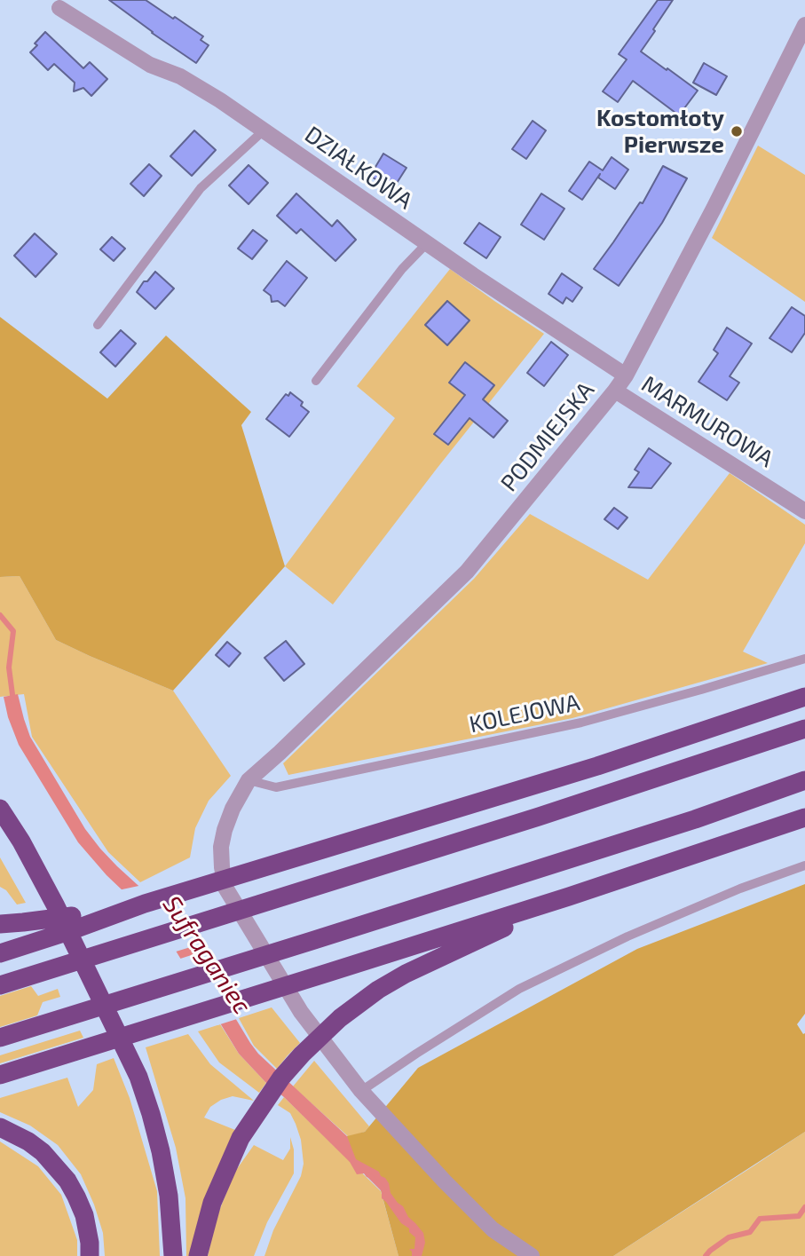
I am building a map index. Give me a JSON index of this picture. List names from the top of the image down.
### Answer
{
  "streets": {
    "street": ["DZIAŁKOWA", "MARMUROWA", "PODMIEJSKA"],
    "lane": ["KOLEJOWA"]
  },
  "crossings": [
    ["DZIAŁKOWA", "PODMIEJSKA"],
    ["MARMUROWA", "PODMIEJSKA"],
    ["PODMIEJSKA", "KOLEJOWA"]
  ],
  "water": ["Sufraganiec"],
  "places": ["Kostomłoty Pierwsze"]
}
